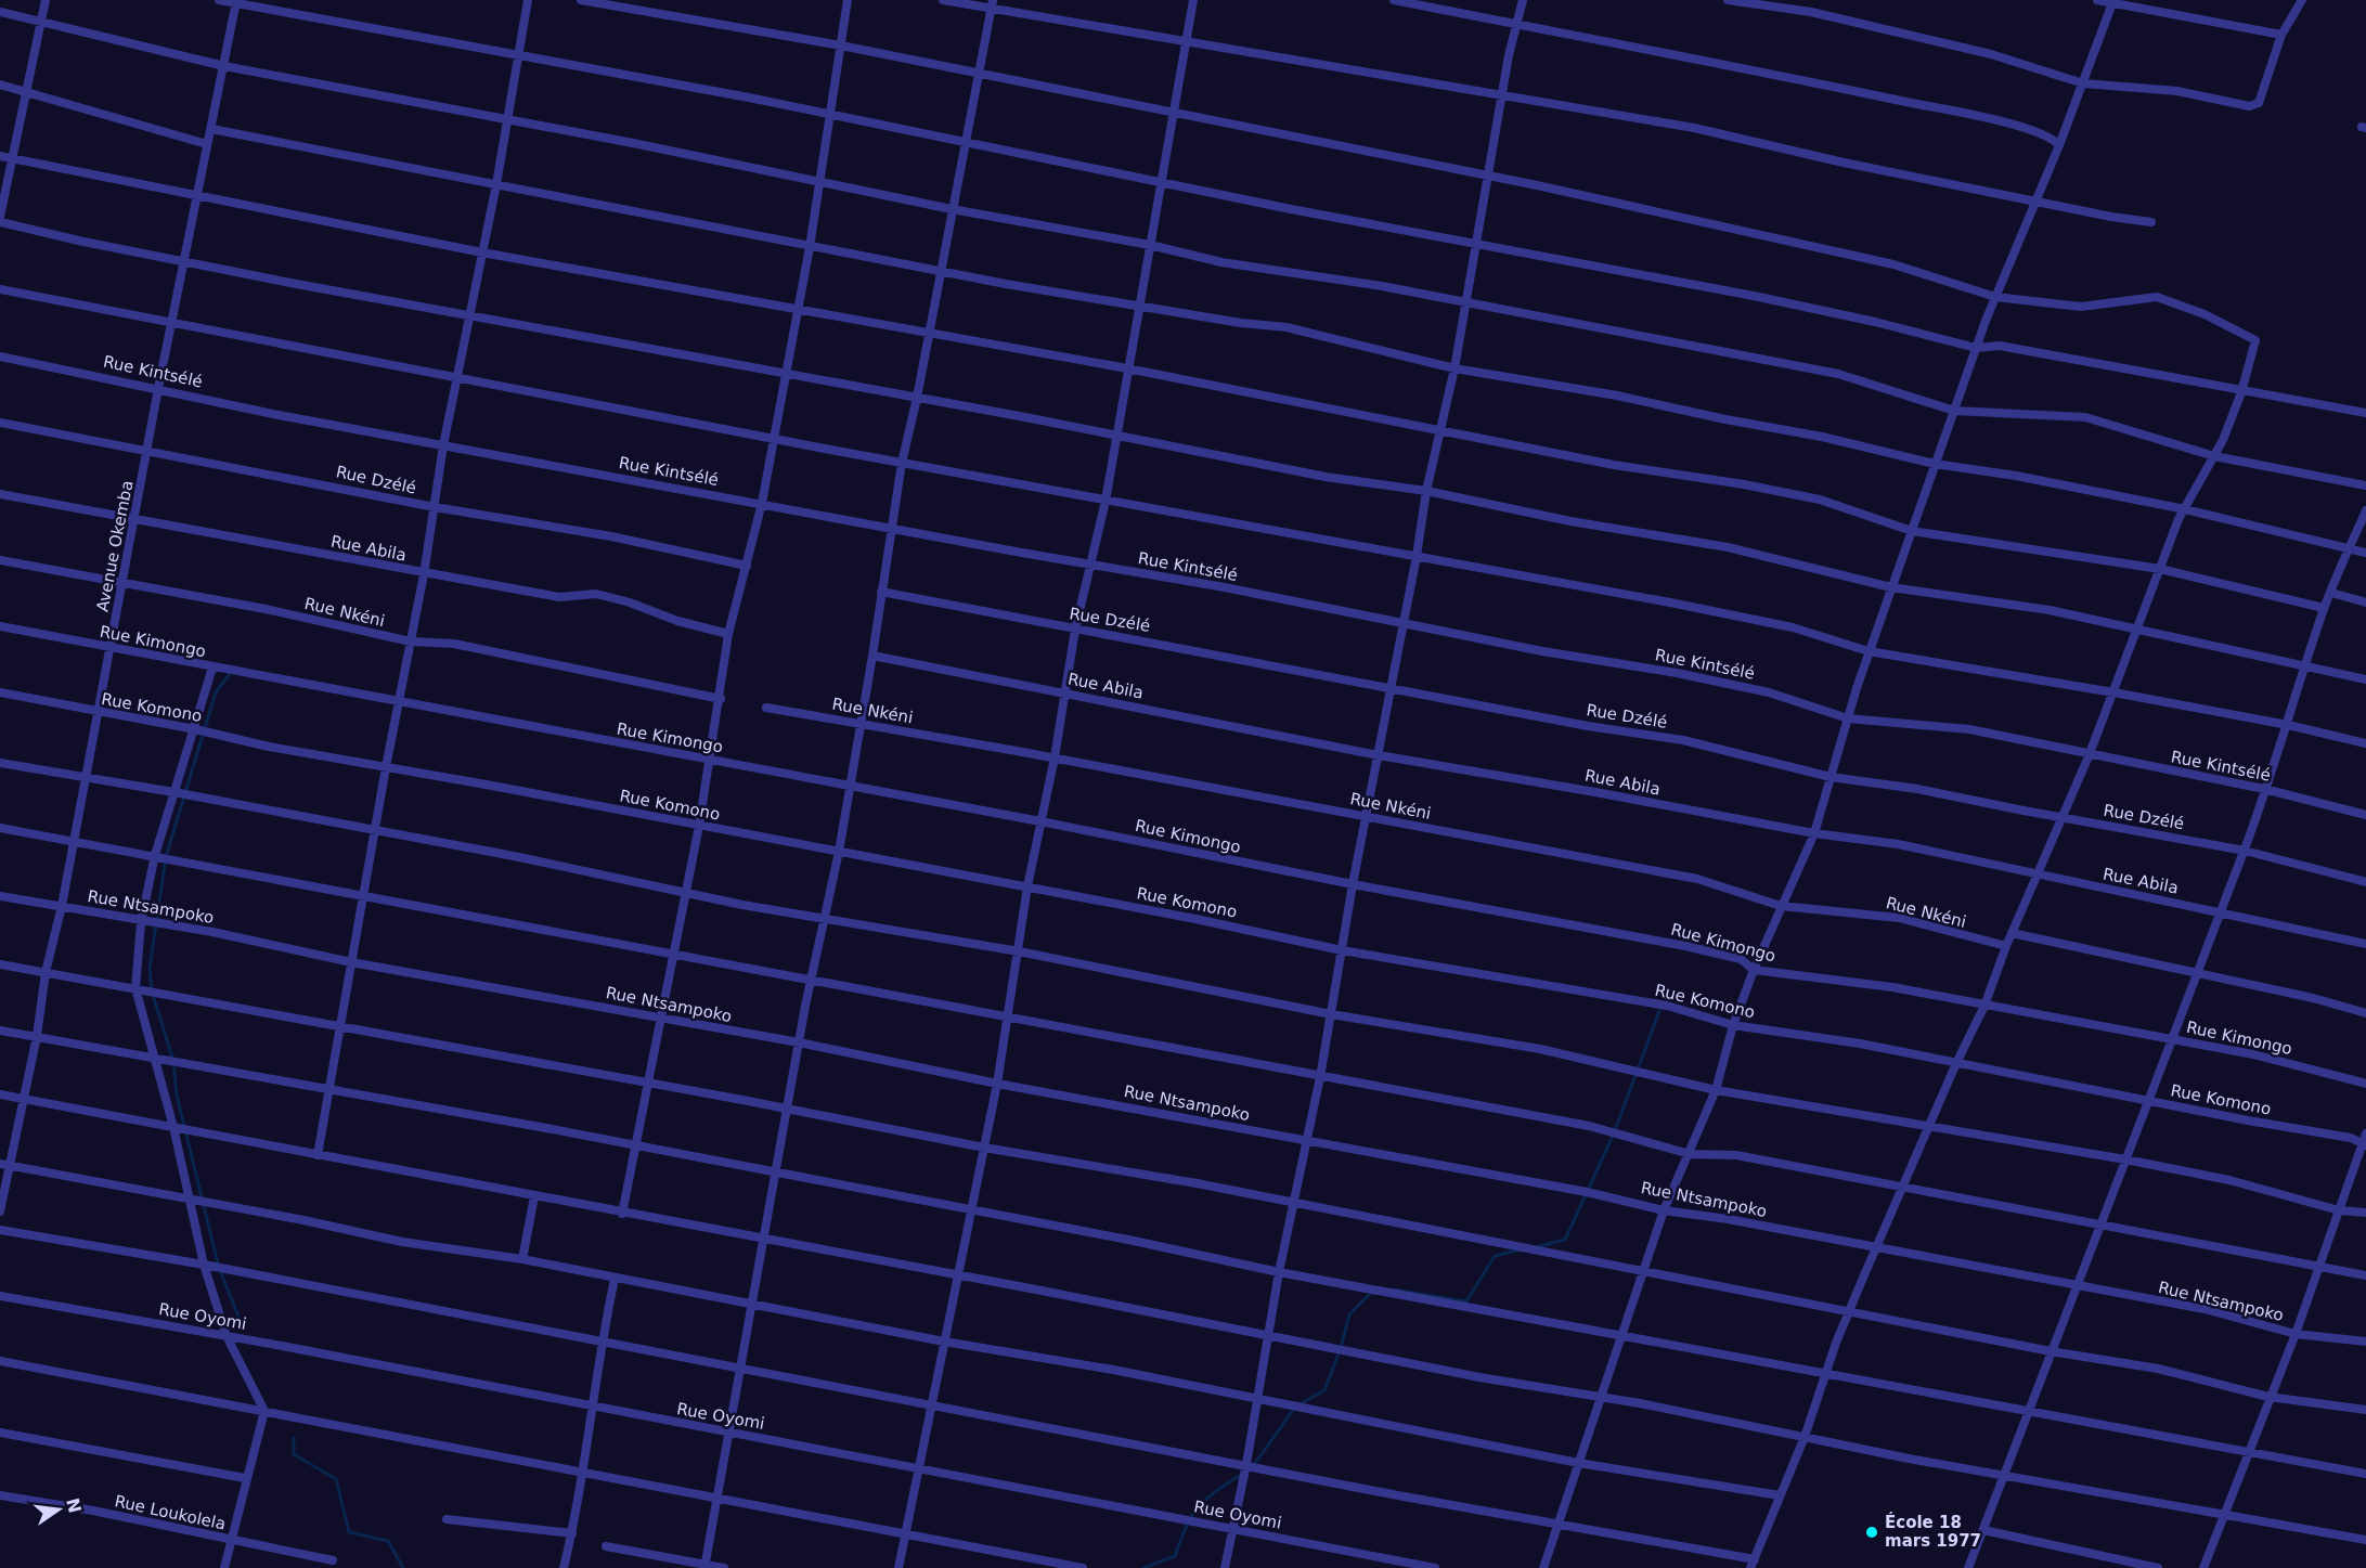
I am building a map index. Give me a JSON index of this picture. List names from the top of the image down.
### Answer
{
  "streets": {
    "street": [
      "Rue Kintsélé",
      "Rue Dzélé",
      "Avenue Okemba",
      "Rue Abila",
      "Rue Nkéni",
      "Rue Kimongo",
      "Rue Komono",
      "Rue Ntsampoko",
      "Rue Oyomi",
      "Rue Loukolela"
    ]
  },
  "crossings": [
    ["Rue Kintsélé", "Avenue Okemba"],
    ["Rue Dzélé", "Avenue Okemba"],
    ["Avenue Okemba", "Rue Abila"],
    ["Avenue Okemba", "Rue Nkéni"],
    ["Avenue Okemba", "Rue Kimongo"],
    ["Avenue Okemba", "Rue Komono"],
    ["Avenue Okemba", "Rue Ntsampoko"]
  ],
  "places": ["École 18 mars 1977"],
  "north": "right"
}
